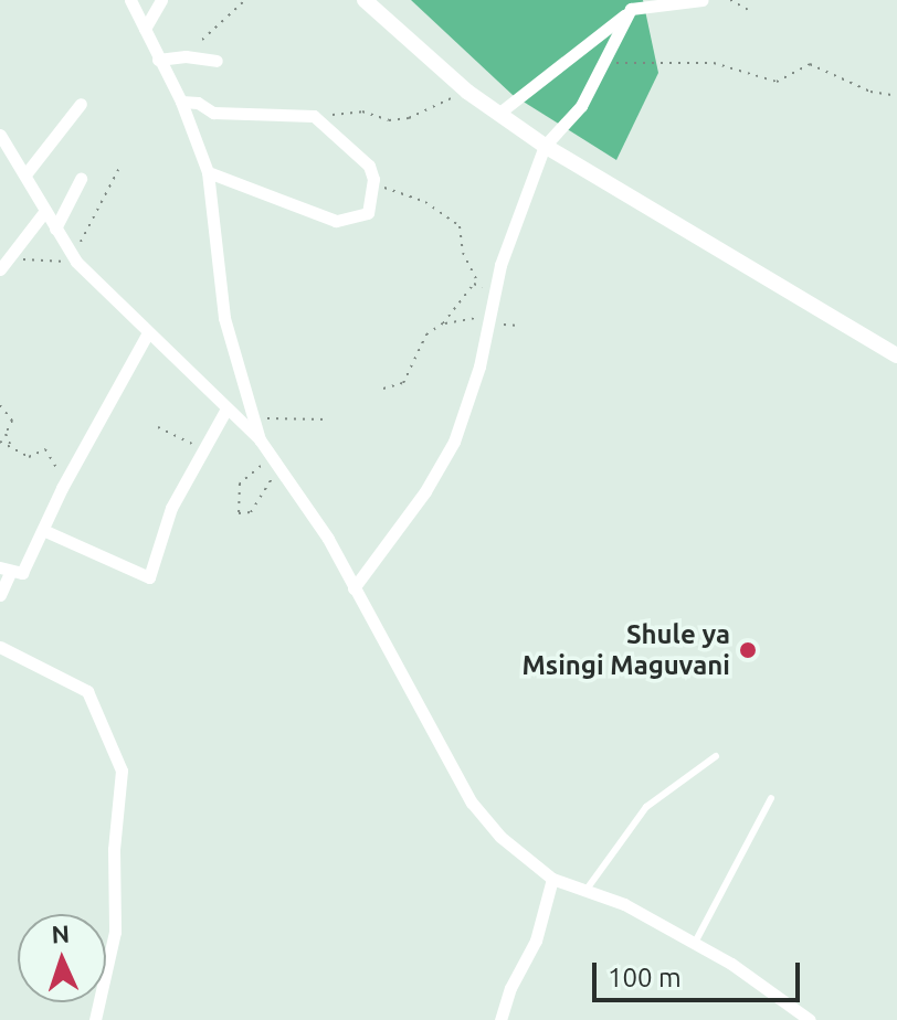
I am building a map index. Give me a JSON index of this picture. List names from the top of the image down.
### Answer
{
  "places": ["Shule ya Msingi Maguvani"],
  "scale_bar": "100 m",
  "north": "top"
}
